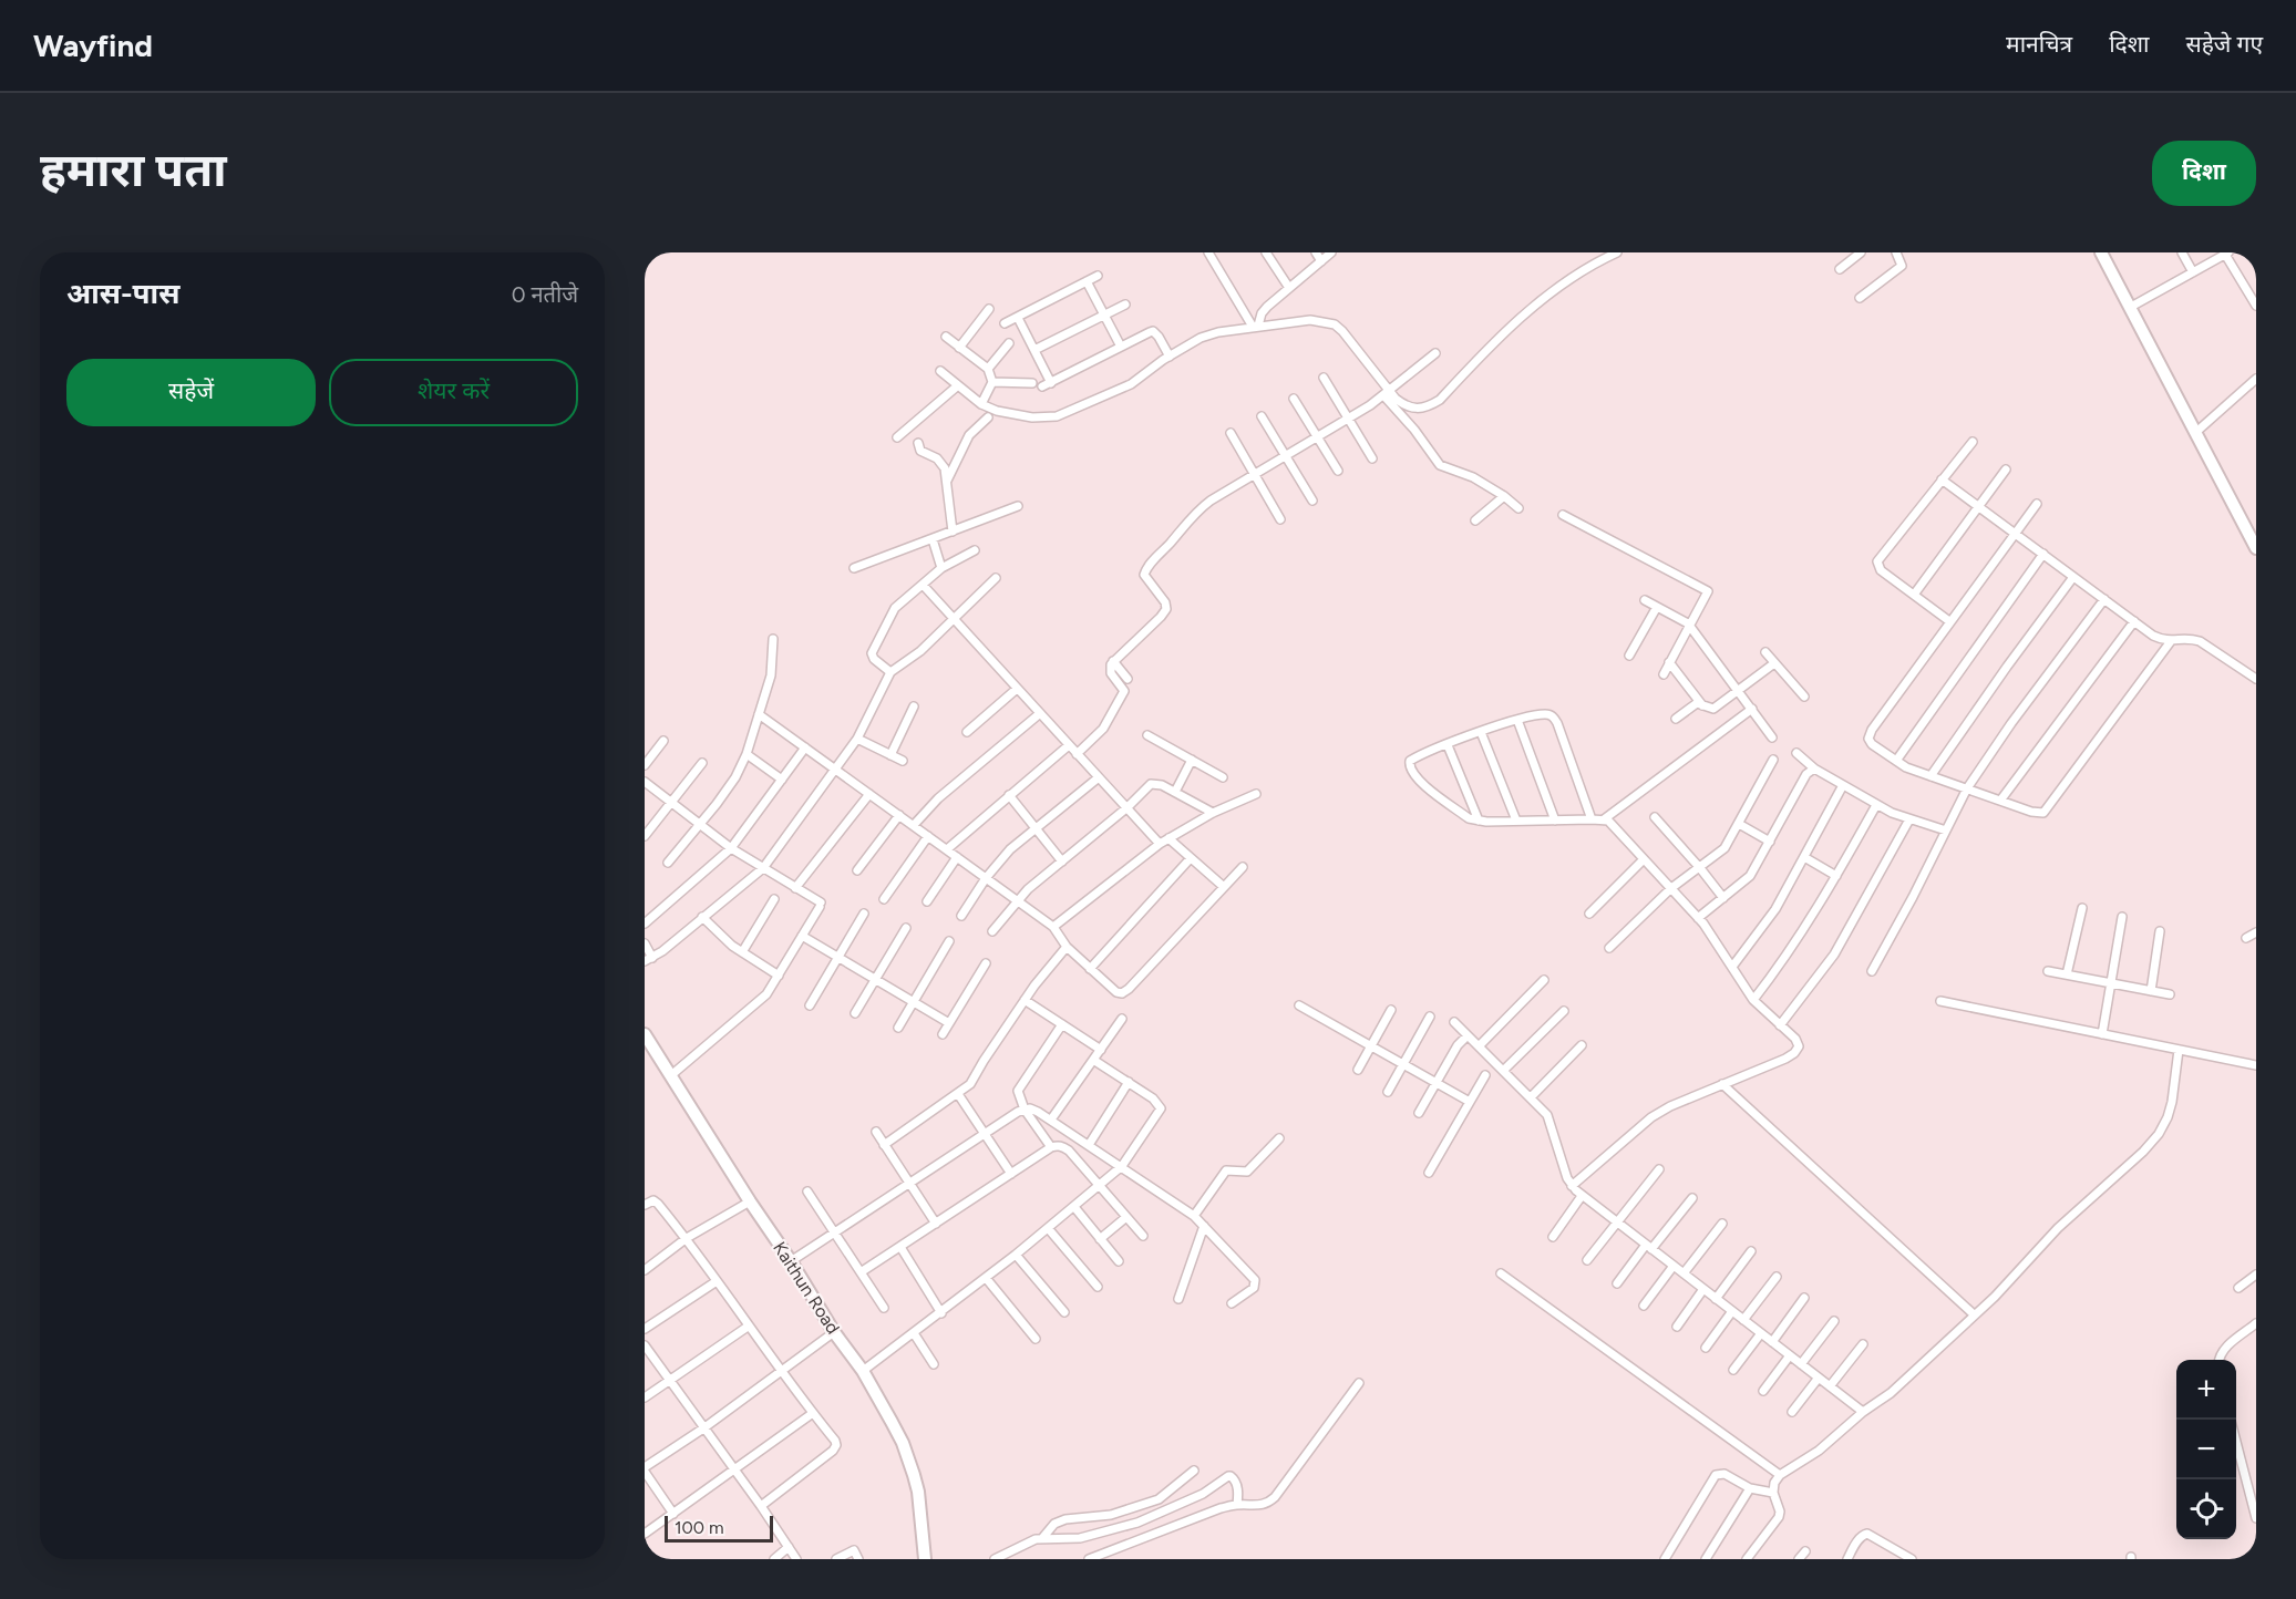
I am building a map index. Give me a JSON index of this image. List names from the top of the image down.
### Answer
{
  "streets": {
    "street": ["Kaithun Road"]
  },
  "scale_bar": "100 m",
  "page": {
    "header": "Wayfind",
    "nav": ["मानचित्र", "दिशा", "सहेजे गए"],
    "buttons": [
      "दिशा",
      ["सहेजें", "शेयर करें"]
    ],
    "title": "हमारा पता",
    "heading": ["आस-पास", "0 नतीजे"],
    "map_buttons": ["+", "−"],
    "scale": "100 m"
  }
}
